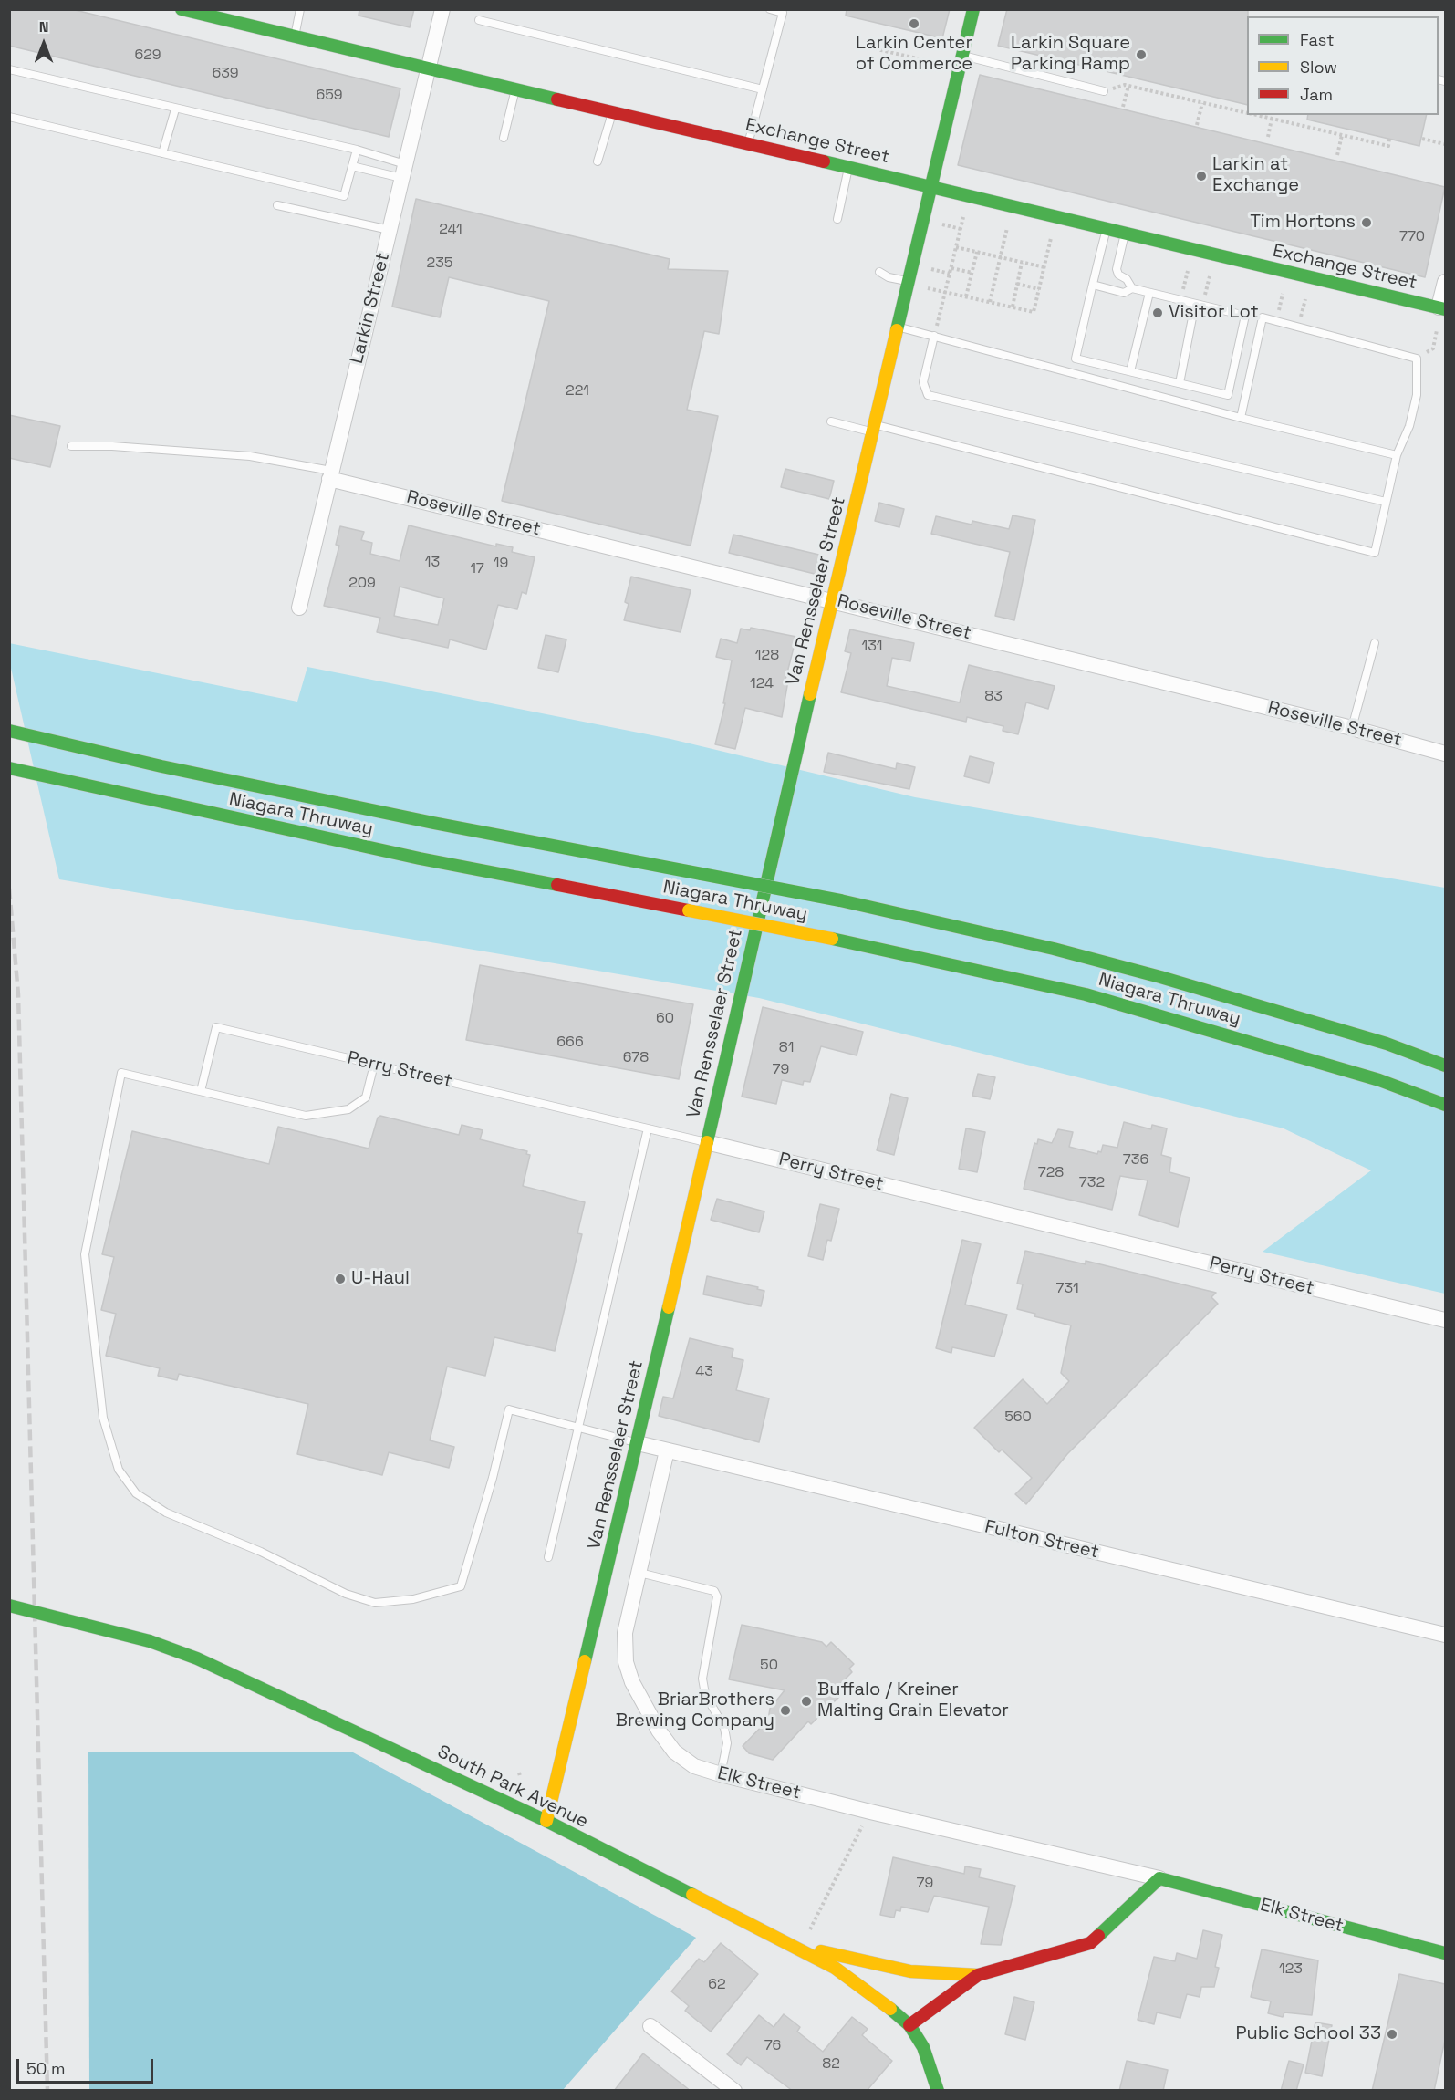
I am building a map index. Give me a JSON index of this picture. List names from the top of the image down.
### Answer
{
  "streets": {
    "main road": [
      "Exchange Street",
      "Van Rensselaer Street",
      "Niagara Thruway",
      "Elk Street",
      "South Park Avenue"
    ],
    "street": [
      "Larkin Street",
      "Roseville Street",
      "Perry Street",
      "Fulton Street"
    ]
  },
  "crossings": [
    ["Exchange Street", "Larkin Street"],
    ["Exchange Street", "Van Rensselaer Street"],
    ["Larkin Street", "Roseville Street"],
    ["Roseville Street", "Van Rensselaer Street"],
    ["Van Rensselaer Street", "Perry Street"],
    ["Van Rensselaer Street", "Fulton Street"],
    ["Van Rensselaer Street", "South Park Avenue"],
    ["Fulton Street", "Elk Street"]
  ],
  "places": [
    "Larkin Center of Commerce",
    "Larkin Square Parking Ramp",
    "Larkin at Exchange",
    "Tim Hortons",
    "Visitor Lot",
    "U-Haul",
    "Buffalo / Kreiner Malting Grain Elevator",
    "BriarBrothers Brewing Company",
    "Public School 33"
  ],
  "house_numbers": [
    "629",
    "639",
    "659",
    "241",
    "770",
    "235",
    "221",
    "13",
    "19",
    "17",
    "209",
    "131",
    "128",
    "124",
    "83",
    "60",
    "666",
    "81",
    "678",
    "79",
    "736",
    "728",
    "732",
    "731",
    "43",
    "560",
    "50",
    "79",
    "123",
    "62",
    "76",
    "82"
  ],
  "legend": ["Fast", "Slow", "Jam"],
  "scale_bar": "50 m",
  "north": "top"
}
